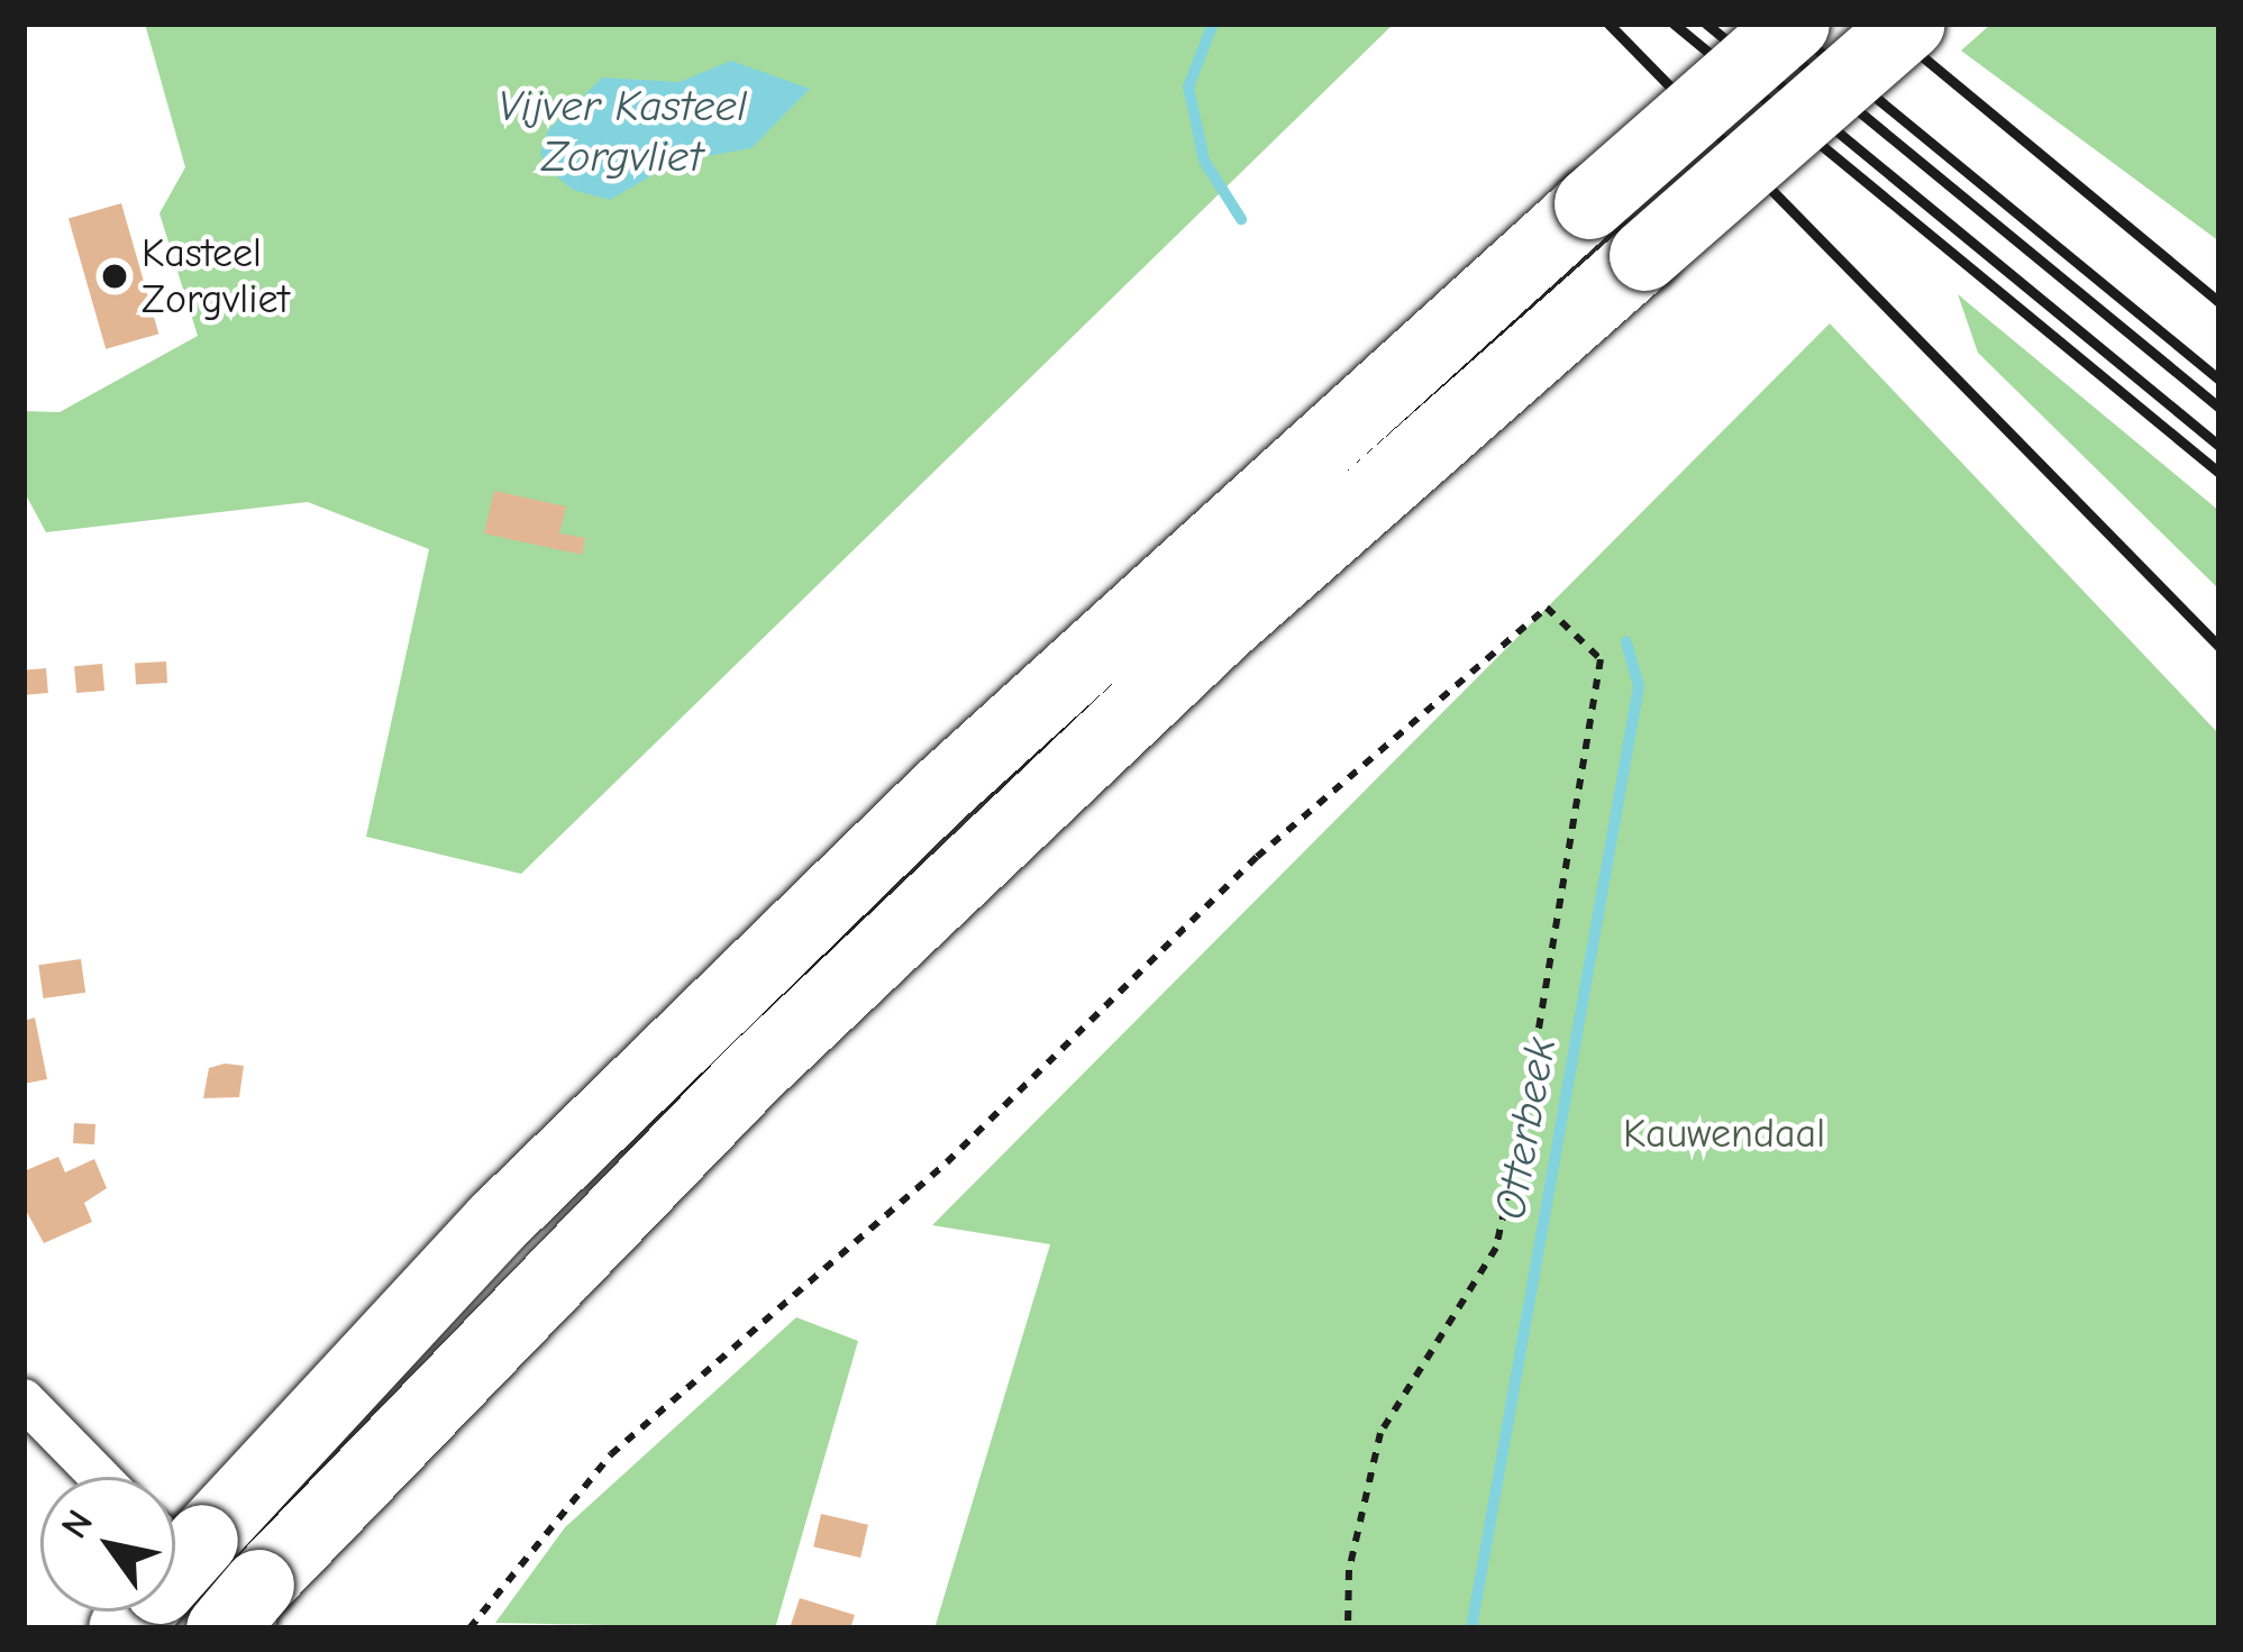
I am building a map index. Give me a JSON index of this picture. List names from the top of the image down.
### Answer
{
  "water": ["Vijver Kasteel Zorgvliet", "Otterbeek"],
  "parks": ["Kauwendaal"],
  "places": ["Kasteel Zorgvliet"],
  "north": "top left"
}
